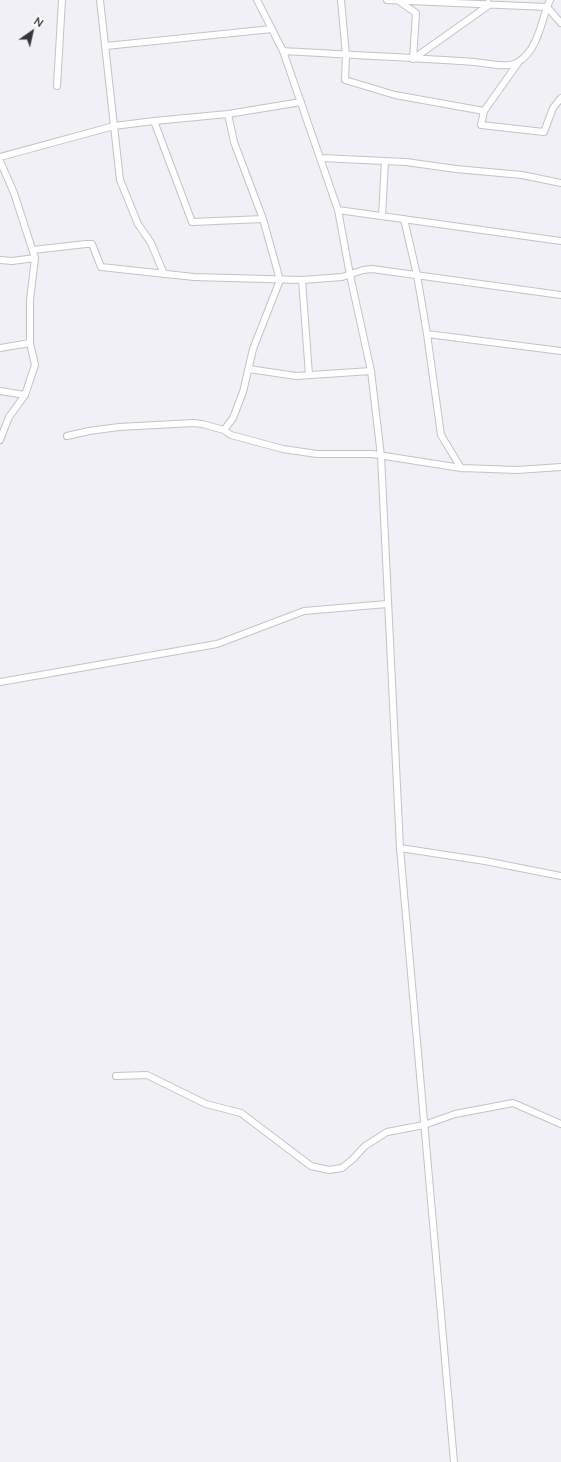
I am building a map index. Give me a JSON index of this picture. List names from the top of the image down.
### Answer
{
  "north": "top right"
}
